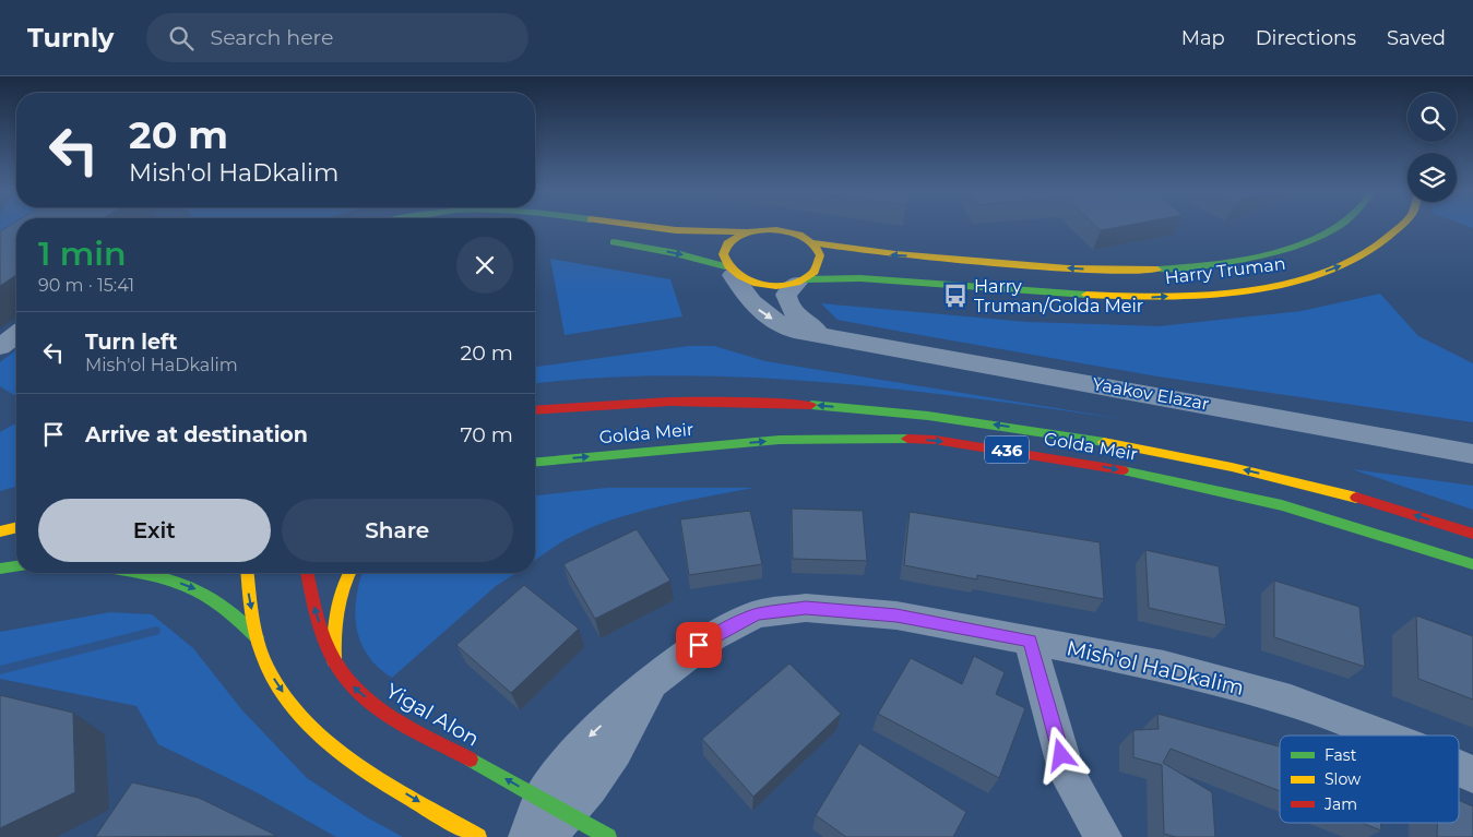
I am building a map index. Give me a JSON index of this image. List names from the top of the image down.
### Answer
{
  "streets": {
    "street": [
      "Harry Truman",
      "Yaakov Elazar",
      "Golda Meir",
      "436",
      "Mish'ol HaDkalim",
      "Yigal Alon"
    ]
  },
  "crossings": [
    ["Harry Truman", "Yaakov Elazar"],
    ["Mish'ol HaDkalim", "Yigal Alon"]
  ],
  "places": {
    "bus stop": ["Harry Truman/Golda Meir"]
  },
  "legend": ["Fast", "Slow", "Jam"],
  "page": {
    "header": "Turnly",
    "search": "Search here",
    "nav": ["Map", "Directions", "Saved"],
    "turn": ["20 m", "Mish'ol HaDkalim"],
    "heading": ["1 min", "90 m · 15:41"],
    "list": [
      {
        "name": "Turn left",
        "note": "Mish'ol HaDkalim",
        "value": "20 m"
      },
      {
        "name": "Arrive at destination",
        "value": "70 m"
      }
    ],
    "buttons": ["Exit", "Share"]
  }
}
